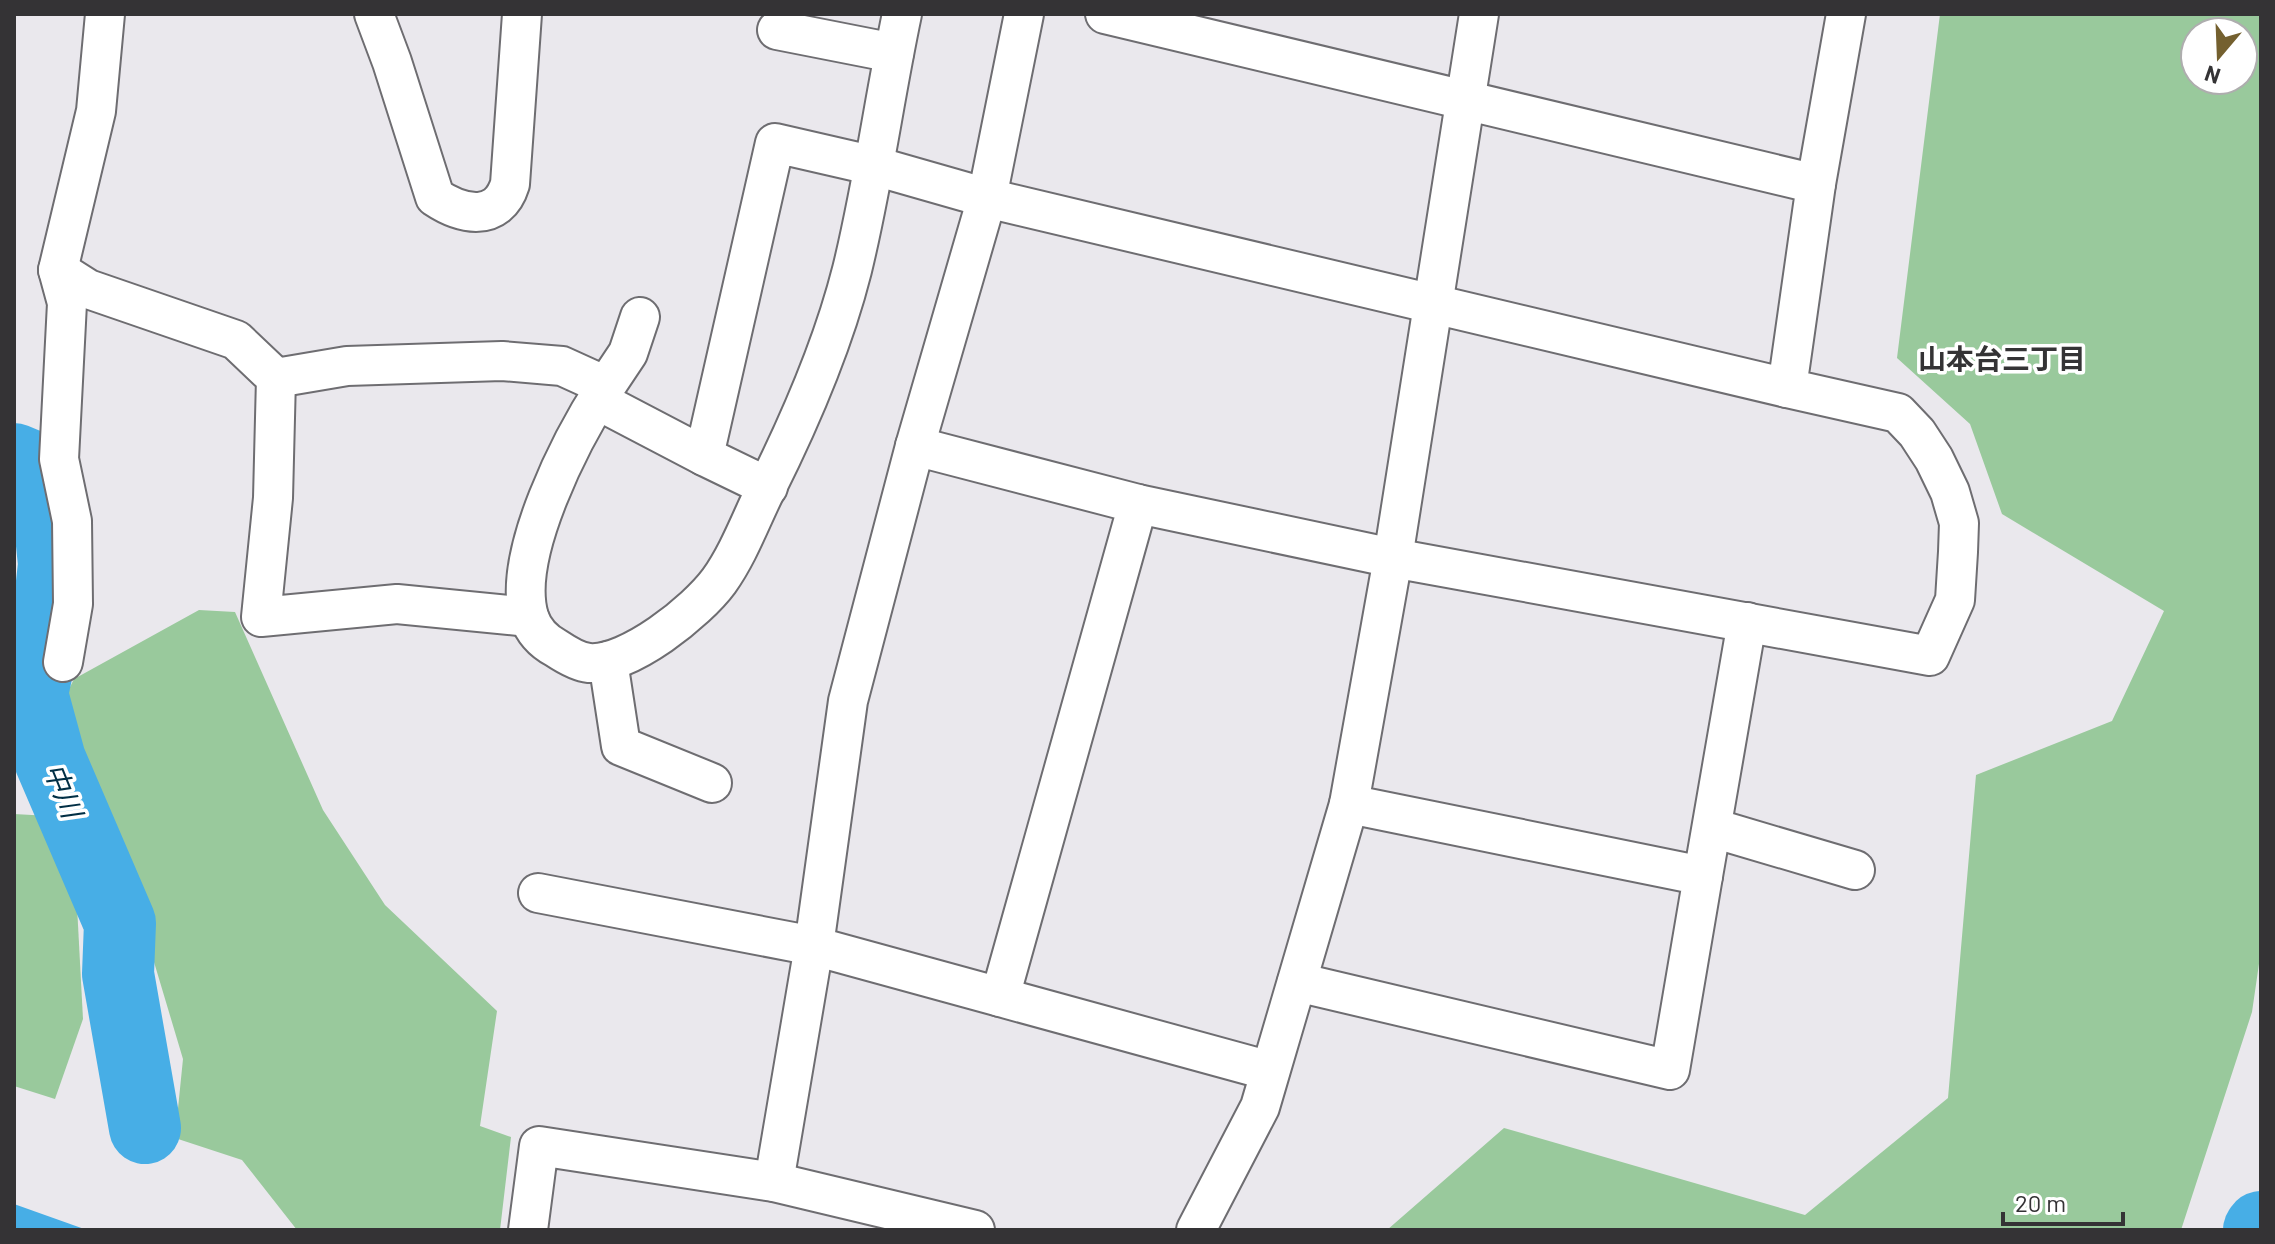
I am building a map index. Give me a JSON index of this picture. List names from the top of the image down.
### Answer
{
  "districts": ["山本台三丁目"],
  "water": ["中川"],
  "scale_bar": "20 m",
  "north": "bottom"
}
